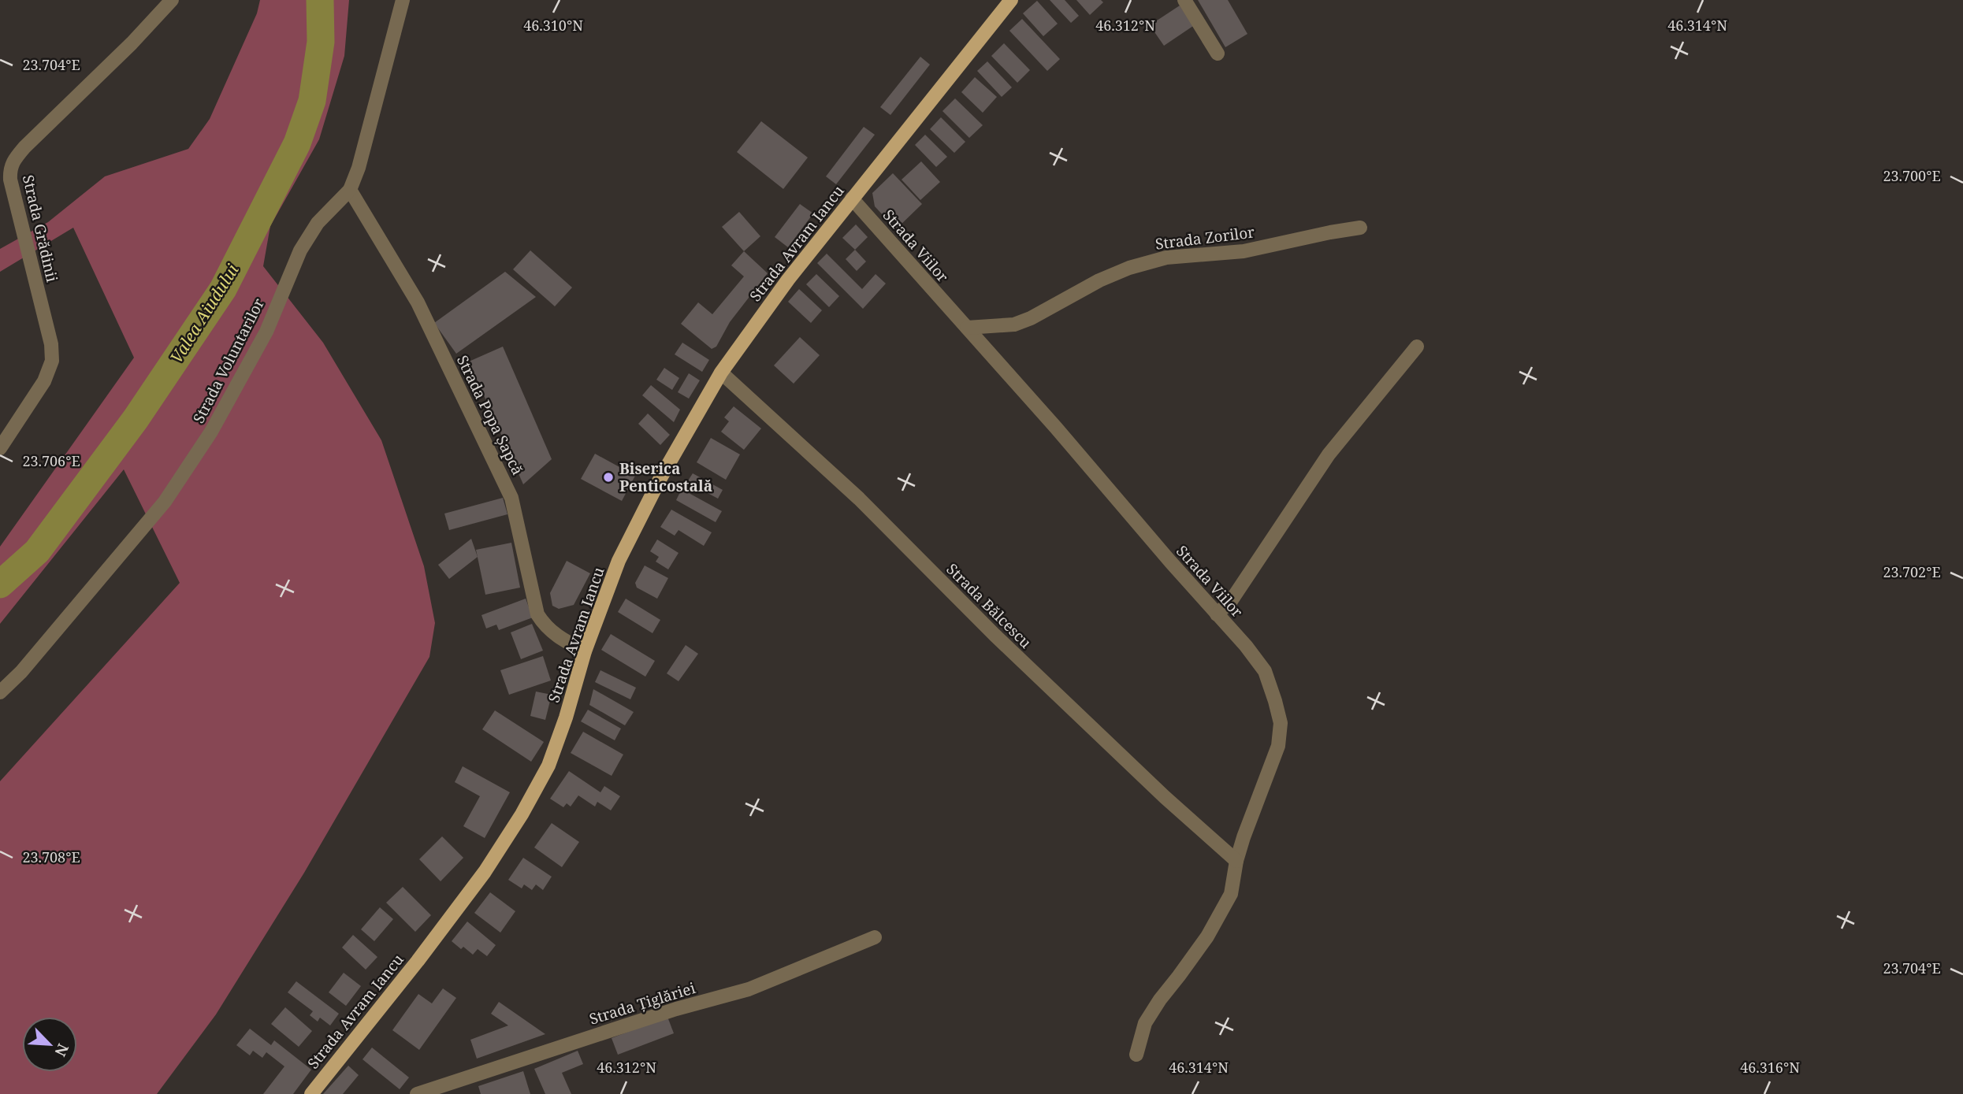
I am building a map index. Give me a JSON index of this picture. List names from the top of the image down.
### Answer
{
  "streets": {
    "main road": ["Strada Avram Iancu"],
    "street": [
      "Strada Grădinii",
      "Strada Zorilor",
      "Strada Viilor",
      "Strada Voluntarilor",
      "Strada Popa Șapcă",
      "Strada Bălcescu",
      "Strada Țiglăriei"
    ]
  },
  "crossings": [
    ["Strada Zorilor", "Strada Viilor"],
    ["Strada Avram Iancu", "Strada Viilor"],
    ["Strada Avram Iancu", "Strada Popa Șapcă"],
    ["Strada Avram Iancu", "Strada Bălcescu"],
    ["Strada Viilor", "Strada Bălcescu"],
    ["Strada Voluntarilor", "Strada Popa Șapcă"]
  ],
  "water": ["Valea Aiudului"],
  "places": ["Biserica Penticostală"],
  "north": "bottom right",
  "coordinates": [
    "46.310°N",
    "46.312°N",
    "46.314°N",
    "23.704°E",
    "23.700°E",
    "23.706°E",
    "23.702°E",
    "23.708°E",
    "46.316°N"
  ]
}
